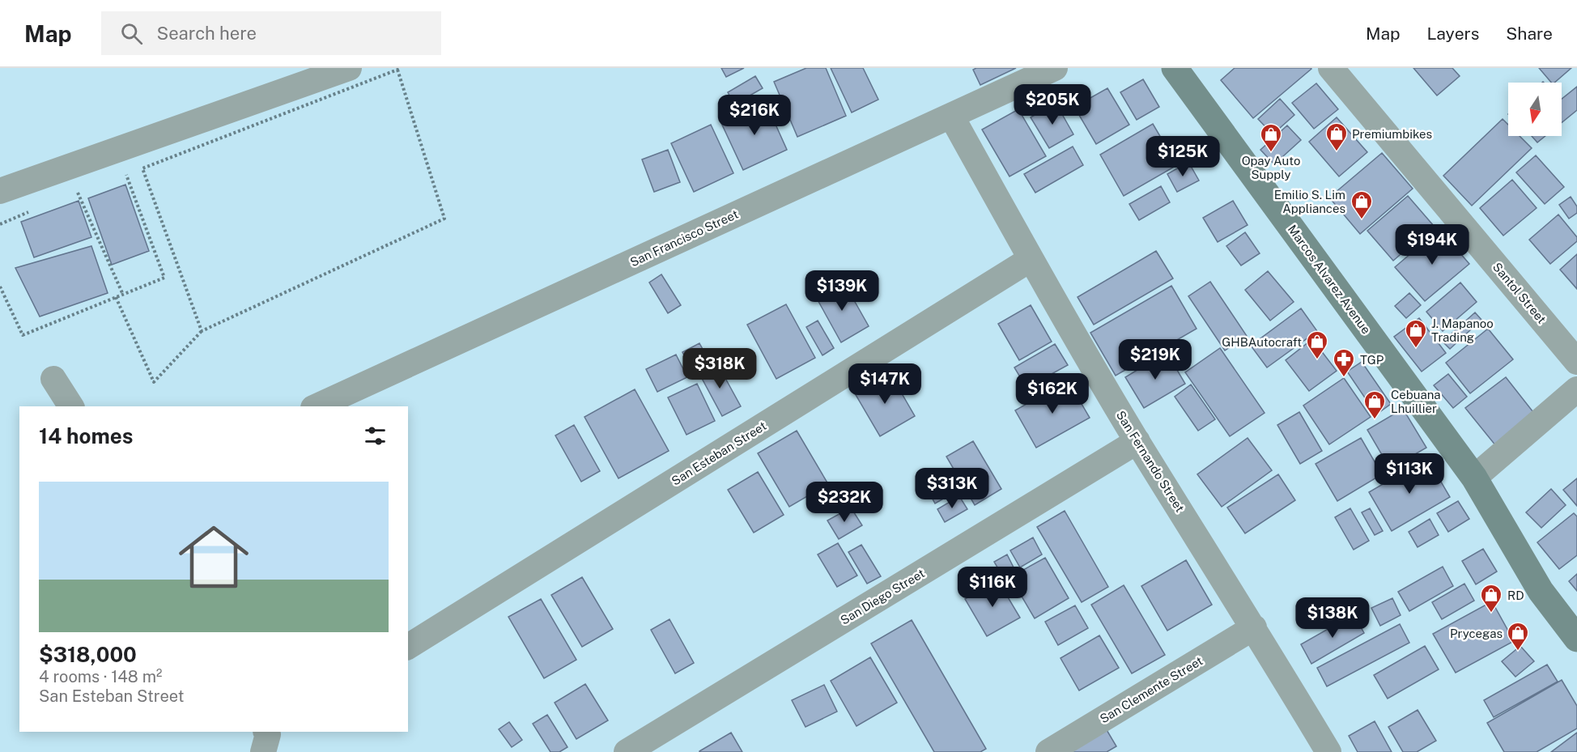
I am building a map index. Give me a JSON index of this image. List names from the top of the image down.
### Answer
{
  "streets": {
    "main road": ["Marcos Alvarez Avenue"],
    "street": [
      "San Francisco Street",
      "Santol Street",
      "San Esteban Street",
      "San Fernando Street",
      "San Diego Street",
      "San Clemente Street"
    ]
  },
  "crossings": [
    ["San Francisco Street", "San Fernando Street"],
    ["San Esteban Street", "San Fernando Street"],
    ["San Fernando Street", "San Diego Street"],
    ["San Fernando Street", "San Clemente Street"]
  ],
  "places": {
    "shop": [
      "Premiumbikes",
      "Opay Auto Supply",
      "Emilio S. Lim Appliances",
      "J. Mapanoo Trading",
      "GHBAutocraft",
      "Cebuana Lhuillier",
      "RD",
      "Prycegas"
    ],
    "pharmacy": ["TGP"]
  },
  "north": "bottom",
  "page": {
    "header": "Map",
    "search": "Search here",
    "nav": ["Map", "Layers", "Share"],
    "price": [
      "$205K",
      "$216K",
      "$125K",
      "$194K",
      "$139K",
      "$219K",
      "$318K",
      "$147K",
      "$162K",
      "$113K",
      "$313K",
      "$232K",
      "$116K",
      "$138K"
    ],
    "heading": "14 homes",
    "list": [
      {
        "name": "$318,000",
        "note": "4 rooms · 148 m² · San Esteban Street"
      }
    ]
  }
}
